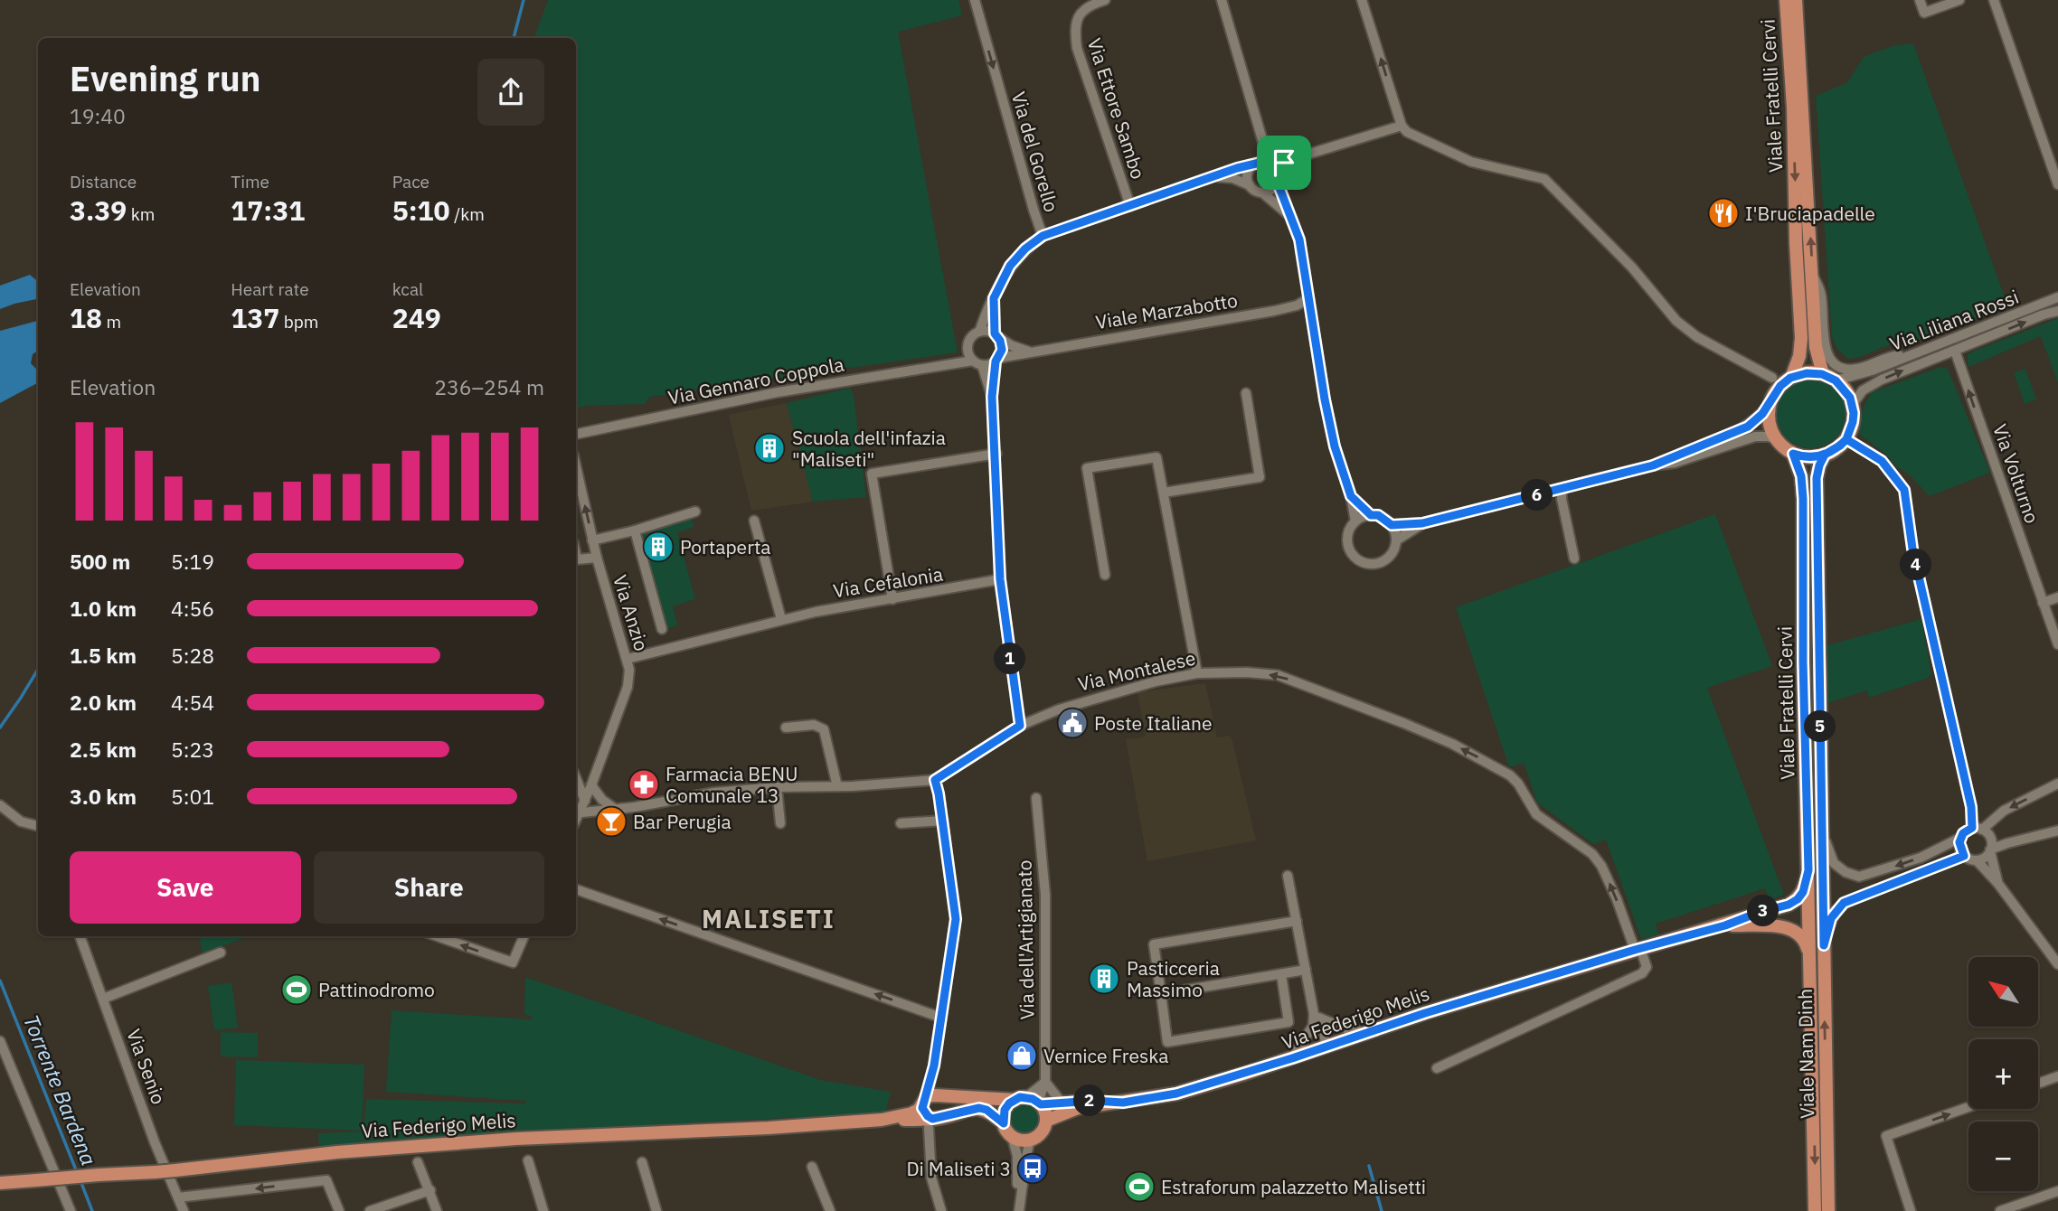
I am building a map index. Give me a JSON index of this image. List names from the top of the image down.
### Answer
{
  "streets": {
    "main road": ["Viale Fratelli Cervi", "Via Federigo Melis", "Viale Nam Dinh"],
    "street": [
      "Via Ettore Sambo",
      "Via del Gorello",
      "Viale Marzabotto",
      "Via Liliana Rossi",
      "Via Gennaro Coppola",
      "Via Volturno",
      "Via Cefalonia",
      "Via Anzio",
      "Via Montalese",
      "Via dell'Artigianato",
      "Via Senio"
    ]
  },
  "crossings": [
    ["Viale Fratelli Cervi", "Via Liliana Rossi"],
    ["Viale Fratelli Cervi", "Viale Nam Dinh"],
    ["Via del Gorello", "Viale Marzabotto"],
    ["Via del Gorello", "Via Gennaro Coppola"],
    ["Viale Marzabotto", "Via Gennaro Coppola"],
    ["Via Liliana Rossi", "Via Volturno"],
    ["Via Cefalonia", "Via Anzio"],
    ["Via Anzio", "Via Montalese"],
    ["Via Montalese", "Via Federigo Melis"],
    ["Via dell'Artigianato", "Via Federigo Melis"]
  ],
  "one_way": ["Via del Gorello", "Via Volturno", "Via Montalese"],
  "districts": ["MALISETI"],
  "water": ["Torrente Bardena"],
  "places": {
    "restaurant": ["I'Bruciapadelle"],
    "building": ["Scuola dell'infazia \"Maliseti\"", "Portaperta", "Pasticceria Massimo"],
    "public building": ["Poste Italiane"],
    "pharmacy": ["Farmacia BENU Comunale 13"],
    "bar": ["Bar Perugia"],
    "sports": ["Pattinodromo", "Estraforum palazzetto Malisetti"],
    "shop": ["Vernice Freska"],
    "bus stop": ["Di Maliseti 3"]
  },
  "north": "top left",
  "page": {
    "heading": ["Evening run", "19:40"],
    "stats": [
      ["Distance", "3.39 km"],
      ["Time", "17:31"],
      ["Pace", "5:10 /km"],
      ["Elevation", "18 m"],
      ["Heart rate", "137 bpm"],
      ["kcal", "249"]
    ],
    "chart": ["Elevation", "236–254 m"],
    "pins": [
      "6",
      "4",
      "1",
      "5",
      "3",
      "2"
    ],
    "list": [
      {
        "name": "500 m",
        "note": "5:19"
      },
      {
        "name": "1.0 km",
        "note": "4:56"
      },
      {
        "name": "1.5 km",
        "note": "5:28"
      },
      {
        "name": "2.0 km",
        "note": "4:54"
      },
      {
        "name": "2.5 km",
        "note": "5:23"
      },
      {
        "name": "3.0 km",
        "note": "5:01"
      }
    ],
    "buttons": ["Save", "Share"],
    "map_buttons": ["+", "−"]
  }
}
